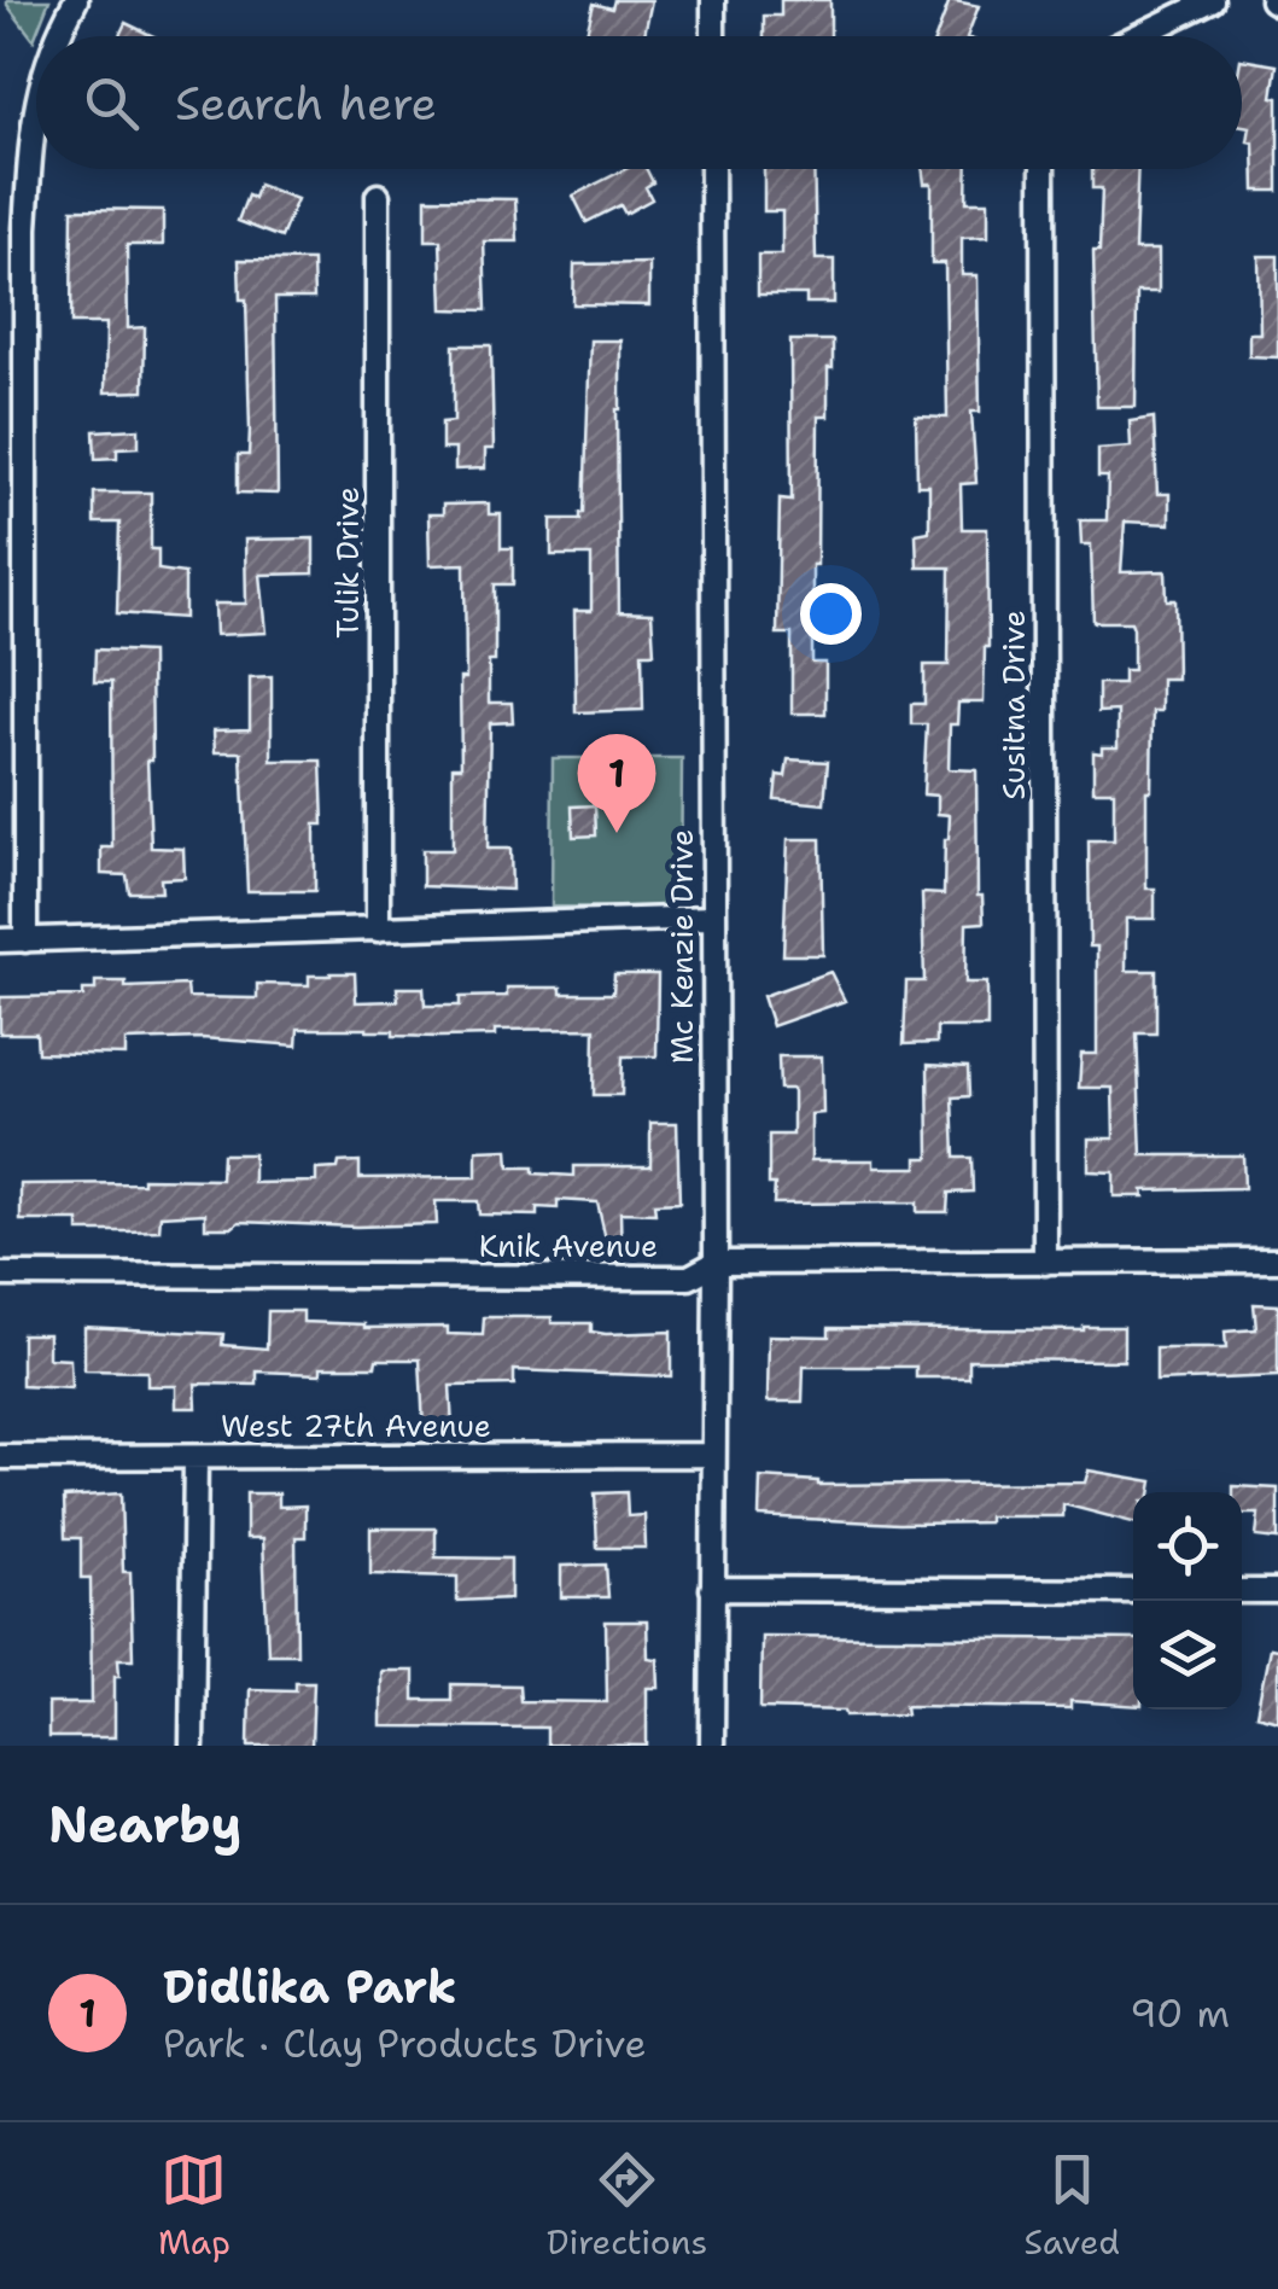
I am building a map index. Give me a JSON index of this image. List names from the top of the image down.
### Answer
{
  "streets": {
    "street": [
      "Tulik Drive",
      "Susitna Drive",
      "Mc Kenzie Drive",
      "Knik Avenue",
      "West 27th Avenue"
    ]
  },
  "crossings": [
    ["Susitna Drive", "Knik Avenue"],
    ["Mc Kenzie Drive", "Knik Avenue"],
    ["Mc Kenzie Drive", "West 27th Avenue"]
  ],
  "page": {
    "search": "Search here",
    "pins": "1",
    "heading": "Nearby",
    "list": [
      {
        "mark": "1",
        "name": "Didlika Park",
        "note": "Park · Clay Products Drive",
        "value": "90 m"
      }
    ],
    "nav": ["Map", "Directions", "Saved"]
  }
}
